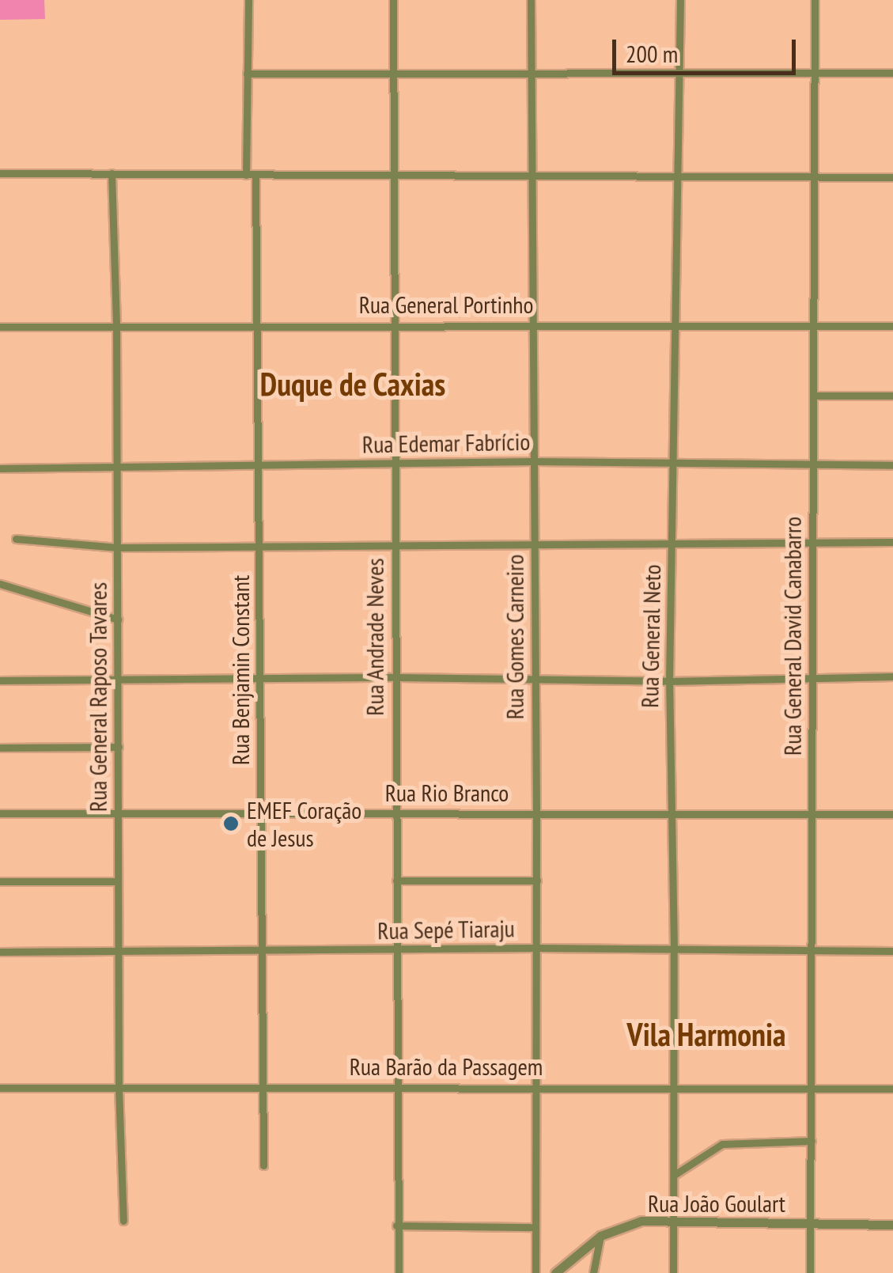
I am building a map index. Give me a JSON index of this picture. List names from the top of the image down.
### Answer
{
  "streets": {
    "street": [
      "Rua General Portinho",
      "Rua Edemar Fabrício",
      "Rua General Neto",
      "Rua General David Canabarro",
      "Rua Andrade Neves",
      "Rua Gomes Carneiro",
      "Rua Benjamin Constant",
      "Rua General Raposo Tavares",
      "Rua Rio Branco",
      "Rua Sepé Tiaraju",
      "Rua Barão da Passagem",
      "Rua João Goulart"
    ]
  },
  "crossings": [
    ["Rua General Portinho", "Rua General Neto"],
    ["Rua General Portinho", "Rua General David Canabarro"],
    ["Rua General Portinho", "Rua Andrade Neves"],
    ["Rua General Portinho", "Rua Gomes Carneiro"],
    ["Rua General Portinho", "Rua Benjamin Constant"],
    ["Rua General Portinho", "Rua General Raposo Tavares"],
    ["Rua Edemar Fabrício", "Rua General Neto"],
    ["Rua Edemar Fabrício", "Rua General David Canabarro"],
    ["Rua Edemar Fabrício", "Rua Andrade Neves"],
    ["Rua Edemar Fabrício", "Rua Gomes Carneiro"],
    ["Rua Edemar Fabrício", "Rua Benjamin Constant"],
    ["Rua Edemar Fabrício", "Rua General Raposo Tavares"],
    ["Rua General Neto", "Rua Rio Branco"],
    ["Rua General Neto", "Rua Sepé Tiaraju"],
    ["Rua General Neto", "Rua Barão da Passagem"],
    ["Rua General Neto", "Rua João Goulart"],
    ["Rua General David Canabarro", "Rua Rio Branco"],
    ["Rua General David Canabarro", "Rua Sepé Tiaraju"],
    ["Rua General David Canabarro", "Rua Barão da Passagem"],
    ["Rua General David Canabarro", "Rua João Goulart"],
    ["Rua Andrade Neves", "Rua Rio Branco"],
    ["Rua Andrade Neves", "Rua Sepé Tiaraju"],
    ["Rua Andrade Neves", "Rua Barão da Passagem"],
    ["Rua Gomes Carneiro", "Rua Rio Branco"],
    ["Rua Gomes Carneiro", "Rua Sepé Tiaraju"],
    ["Rua Gomes Carneiro", "Rua Barão da Passagem"],
    ["Rua Benjamin Constant", "Rua Rio Branco"],
    ["Rua Benjamin Constant", "Rua Sepé Tiaraju"],
    ["Rua Benjamin Constant", "Rua Barão da Passagem"],
    ["Rua General Raposo Tavares", "Rua Rio Branco"],
    ["Rua General Raposo Tavares", "Rua Sepé Tiaraju"],
    ["Rua General Raposo Tavares", "Rua Barão da Passagem"]
  ],
  "districts": ["Duque de Caxias", "Vila Harmonia"],
  "places": ["EMEF Coração de Jesus"],
  "scale_bar": "200 m"
}
